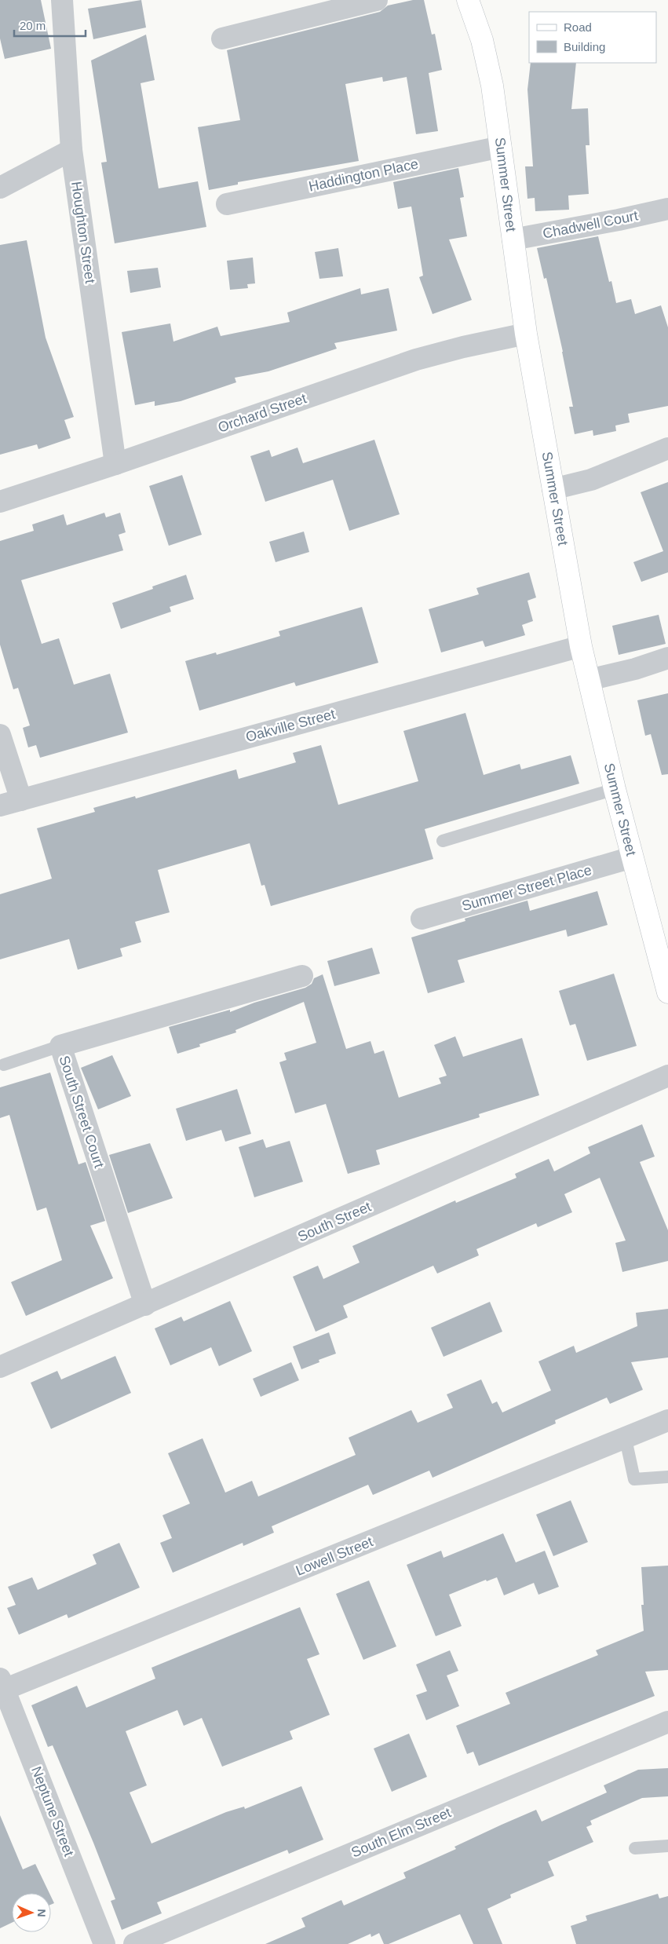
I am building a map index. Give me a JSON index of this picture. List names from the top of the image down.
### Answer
{
  "streets": {
    "main road": ["Summer Street"],
    "street": [
      "Haddington Place",
      "Chadwell Court",
      "Houghton Street",
      "Orchard Street",
      "Oakville Street",
      "Summer Street Place",
      "South Street Court",
      "South Street",
      "Lowell Street",
      "Neptune Street",
      "South Elm Street"
    ]
  },
  "crossings": [
    ["Haddington Place", "Summer Street"],
    ["Summer Street", "Chadwell Court"],
    ["Summer Street", "Orchard Street"],
    ["Summer Street", "Oakville Street"],
    ["Summer Street", "Summer Street Place"],
    ["Houghton Street", "Orchard Street"],
    ["South Street Court", "South Street"],
    ["Lowell Street", "Neptune Street"]
  ],
  "legend": ["Road", "Building"],
  "scale_bar": "20 m",
  "north": "right"
}
